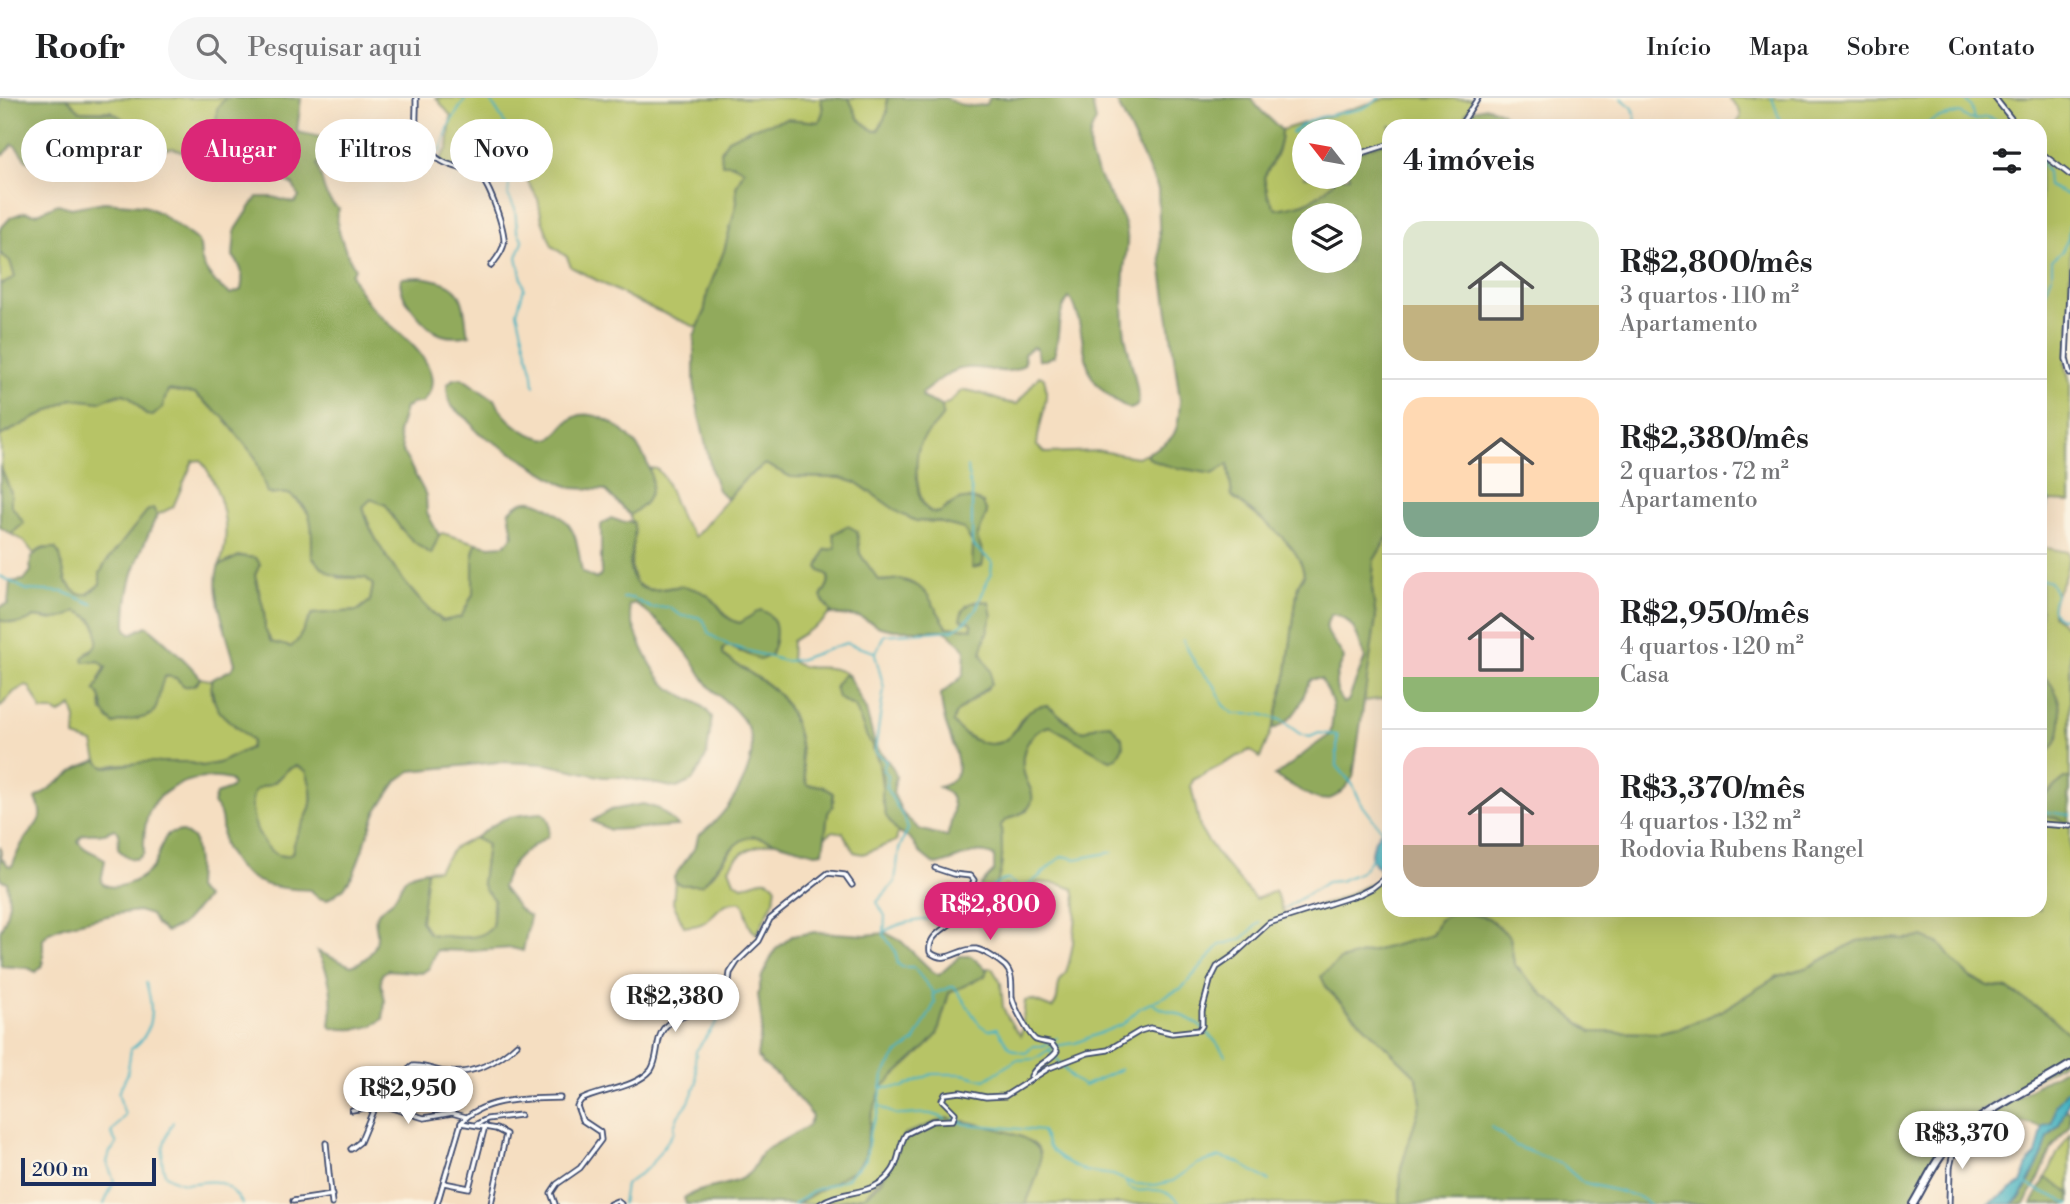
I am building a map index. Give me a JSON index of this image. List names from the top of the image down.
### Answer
{
  "scale_bar": "200 m",
  "north": "top left",
  "page": {
    "header": "Roofr",
    "search": "Pesquisar aqui",
    "nav": [
      "Início",
      "Mapa",
      "Sobre",
      "Contato"
    ],
    "chip": [
      "Comprar",
      "Alugar",
      "Filtros",
      "Novo"
    ],
    "heading": "4 imóveis",
    "list": [
      {
        "name": "R$2,800/mês",
        "note": "3 quartos · 110 m² · Apartamento"
      },
      {
        "name": "R$2,380/mês",
        "note": "2 quartos · 72 m² · Apartamento"
      },
      {
        "name": "R$2,950/mês",
        "note": "4 quartos · 120 m² · Casa"
      },
      {
        "name": "R$3,370/mês",
        "note": "4 quartos · 132 m² · Rodovia Rubens Rangel"
      }
    ],
    "price": [
      "R$2,800",
      "R$2,380",
      "R$2,950",
      "R$3,370"
    ],
    "scale": "200 m"
  }
}
